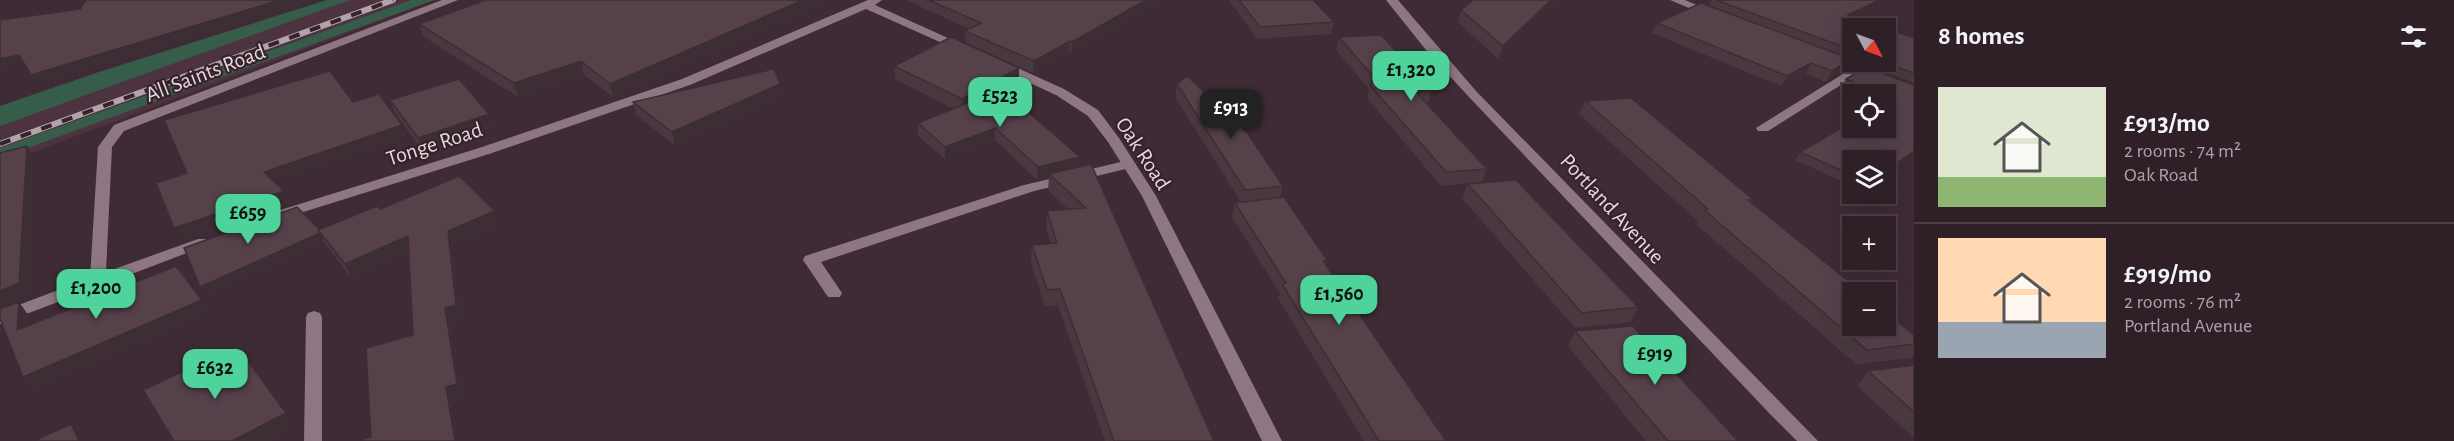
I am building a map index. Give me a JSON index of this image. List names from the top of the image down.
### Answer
{
  "streets": {
    "street": [
      "All Saints Road",
      "Tonge Road",
      "Oak Road",
      "Portland Avenue"
    ]
  },
  "crossings": [
    ["Tonge Road", "Oak Road"]
  ],
  "north": "bottom right",
  "page": {
    "heading": "8 homes",
    "map_buttons": ["+", "−"],
    "price": [
      "£1,320",
      "£523",
      "£913",
      "£659",
      "£1,200",
      "£1,560",
      "£919",
      "£632"
    ],
    "list": [
      {
        "name": "£913/mo",
        "note": "2 rooms · 74 m² · Oak Road"
      },
      {
        "name": "£919/mo",
        "note": "2 rooms · 76 m² · Portland Avenue"
      }
    ]
  }
}
